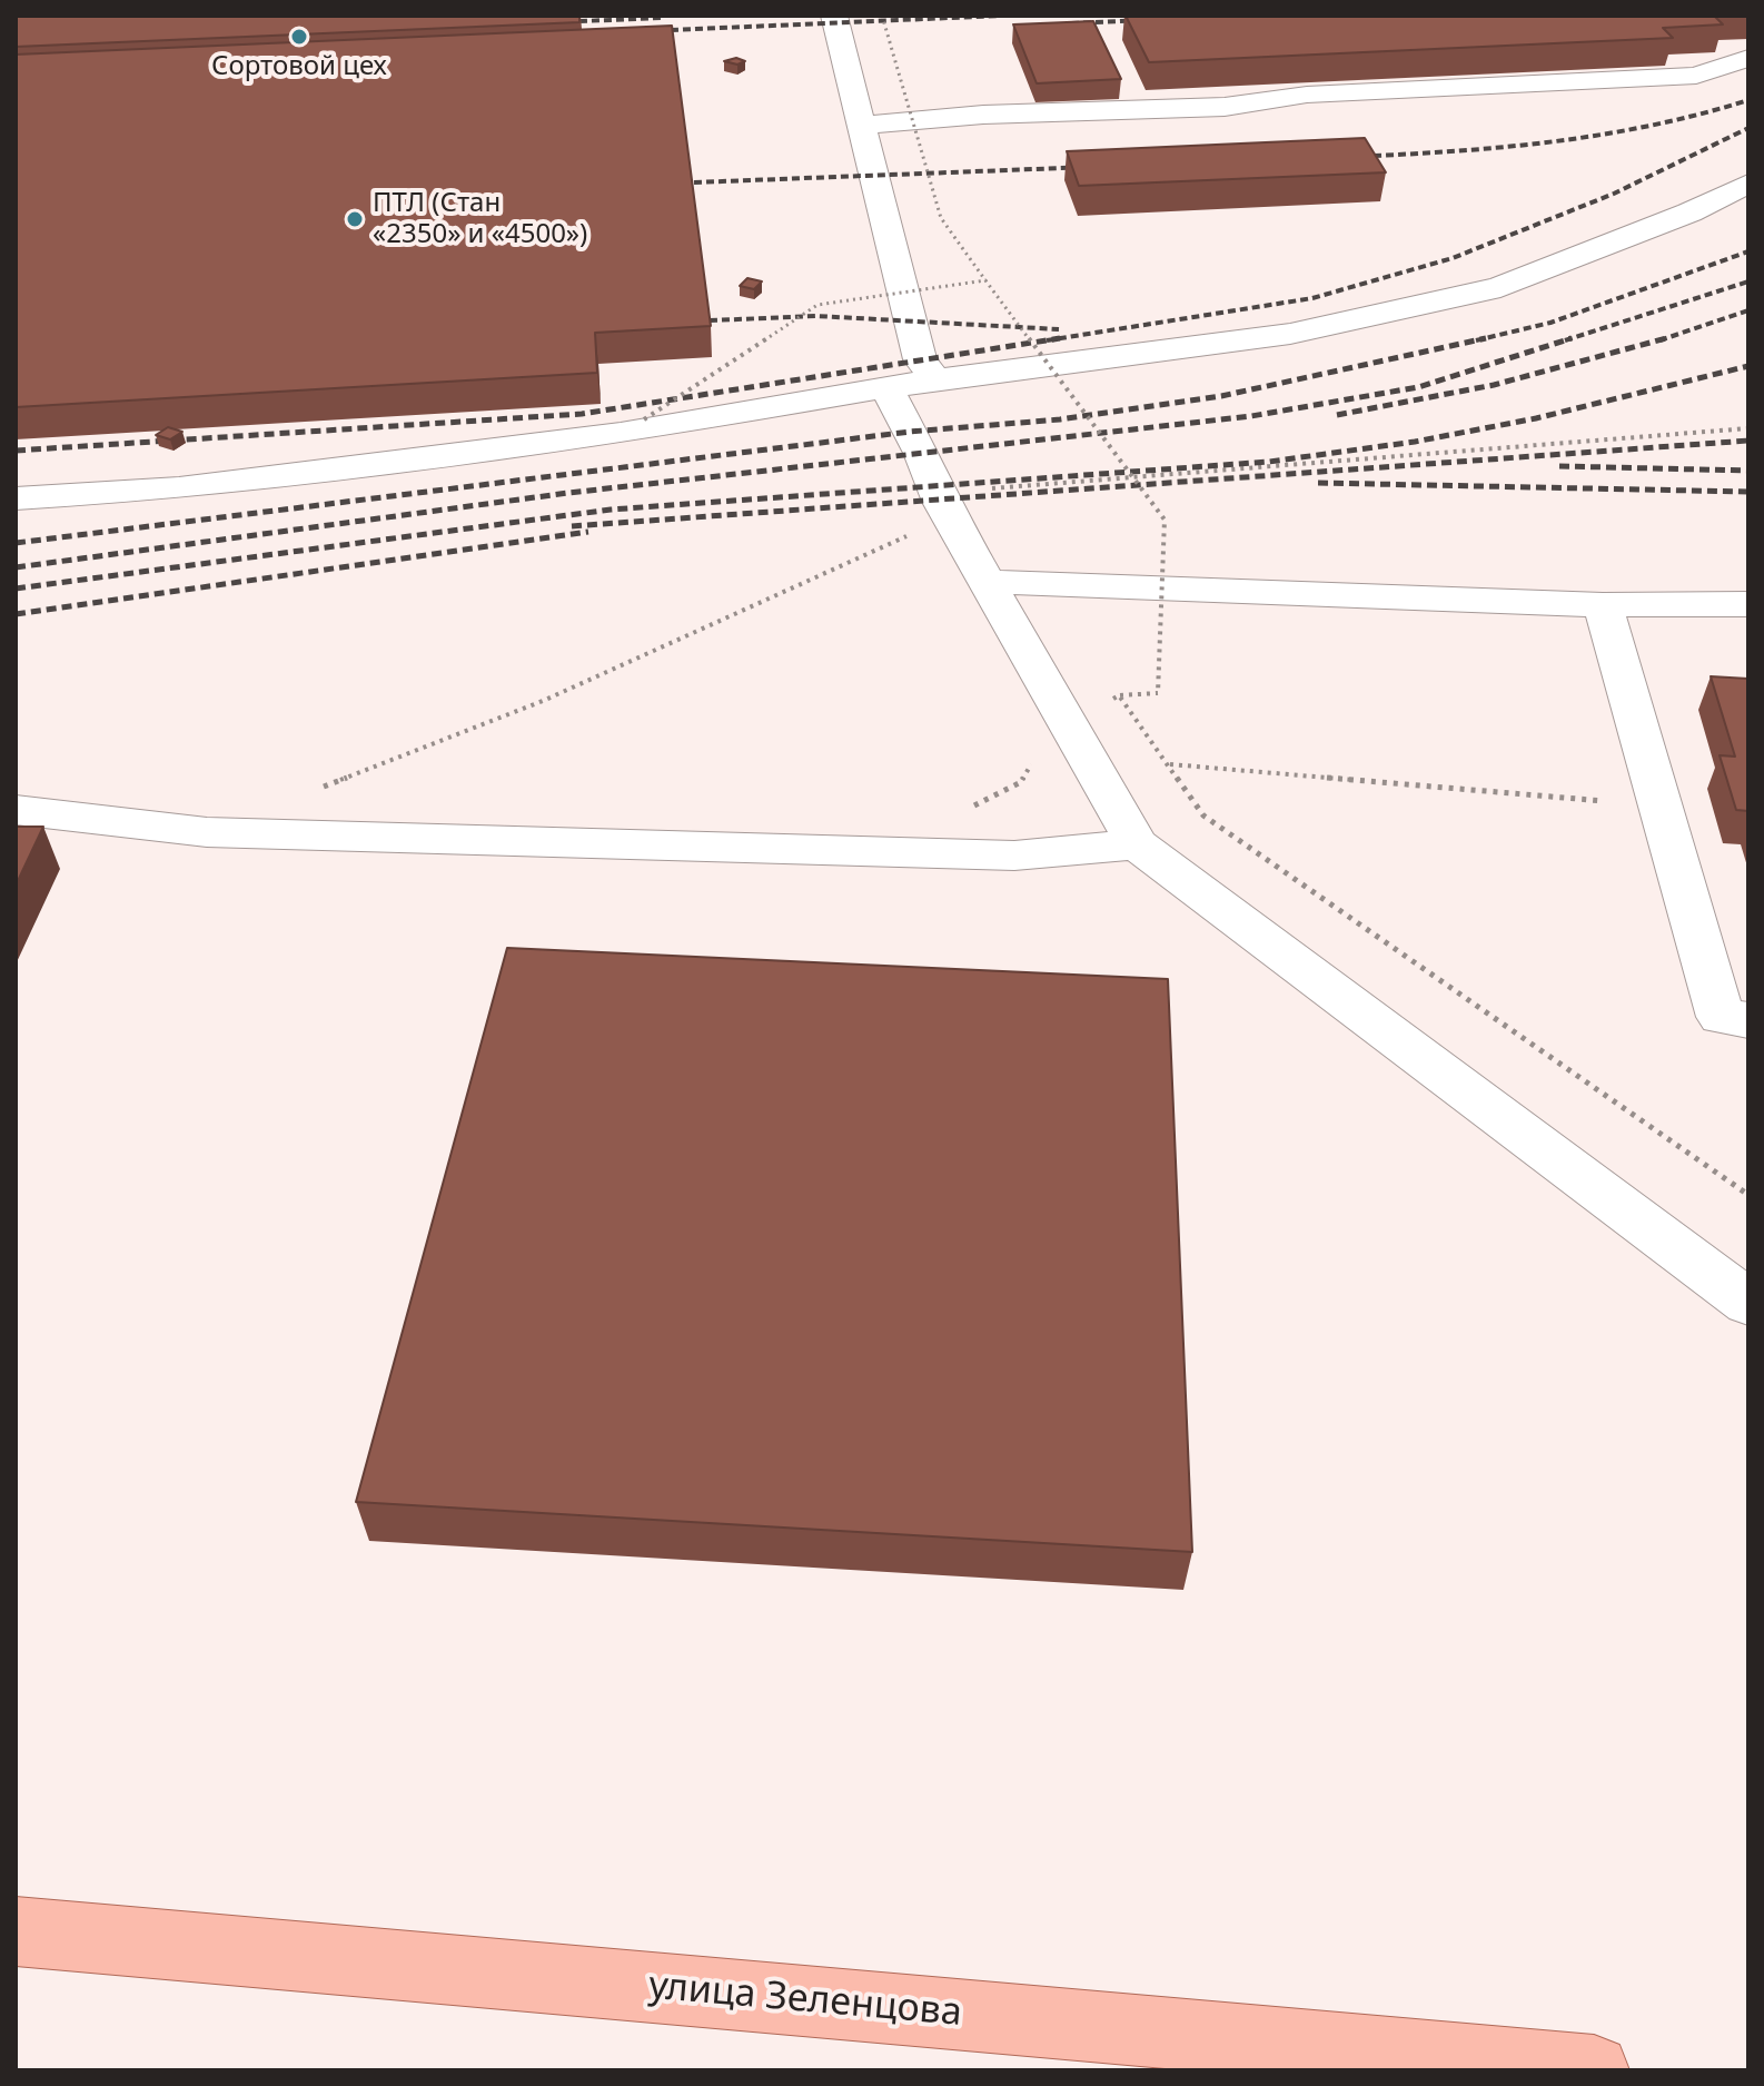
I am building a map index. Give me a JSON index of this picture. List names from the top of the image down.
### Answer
{
  "streets": {
    "main road": ["улица Зеленцова"]
  },
  "places": ["Сортовой цех", "ПТЛ (Стан «2350» и «4500»)"]
}
